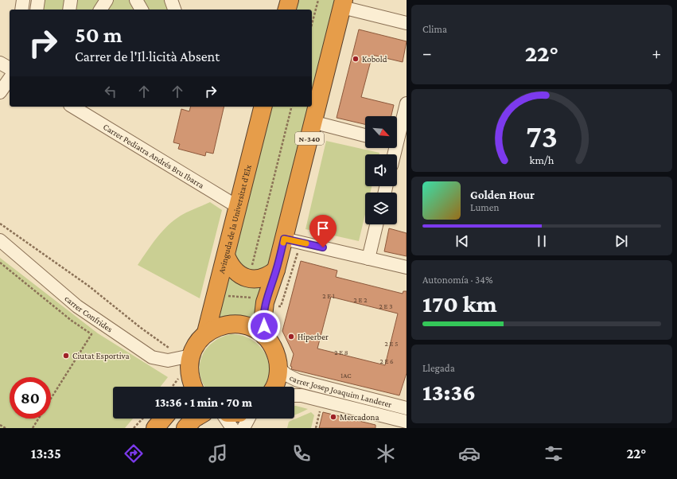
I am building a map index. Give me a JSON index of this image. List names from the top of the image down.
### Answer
{
  "streets": {
    "highway": ["N-340", "Avinguda de la Universitat d'Elx"],
    "street": ["Carrer Pediatra Andrés Bru Ibarra", "carrer Confrides", "carrer Josep Joaquim Landerer"]
  },
  "crossings": [
    ["N-340", "Avinguda de la Universitat d'Elx"],
    ["N-340", "carrer Confrides"],
    ["N-340", "carrer Josep Joaquim Landerer"],
    ["Carrer Pediatra Andrés Bru Ibarra", "Avinguda de la Universitat d'Elx"]
  ],
  "places": [
    "Kobold",
    "Hiperber",
    "Ciutat Esportiva",
    "Mercadona"
  ],
  "house_numbers": [
    "2 E 1",
    "2 E 2",
    "2 E 3",
    "2 E 5",
    "2 E 8",
    "2 E 6",
    "1AC"
  ],
  "north": "bottom right",
  "page": {
    "tile": [
      "Clima",
      ["Autonomía · 34%", "170 km"],
      ["Llegada", "13:36"]
    ],
    "turn": ["50 m", "Carrer de l'Il·licità Absent"],
    "heat": ["−", "22°", "+"],
    "song": ["Golden Hour", "Lumen"],
    "limit": "80",
    "trip": "13:36 · 1 min · 70 m",
    "tabs": ["13:35", "22°"],
    "gauge": ["73", "km/h"]
  }
}
